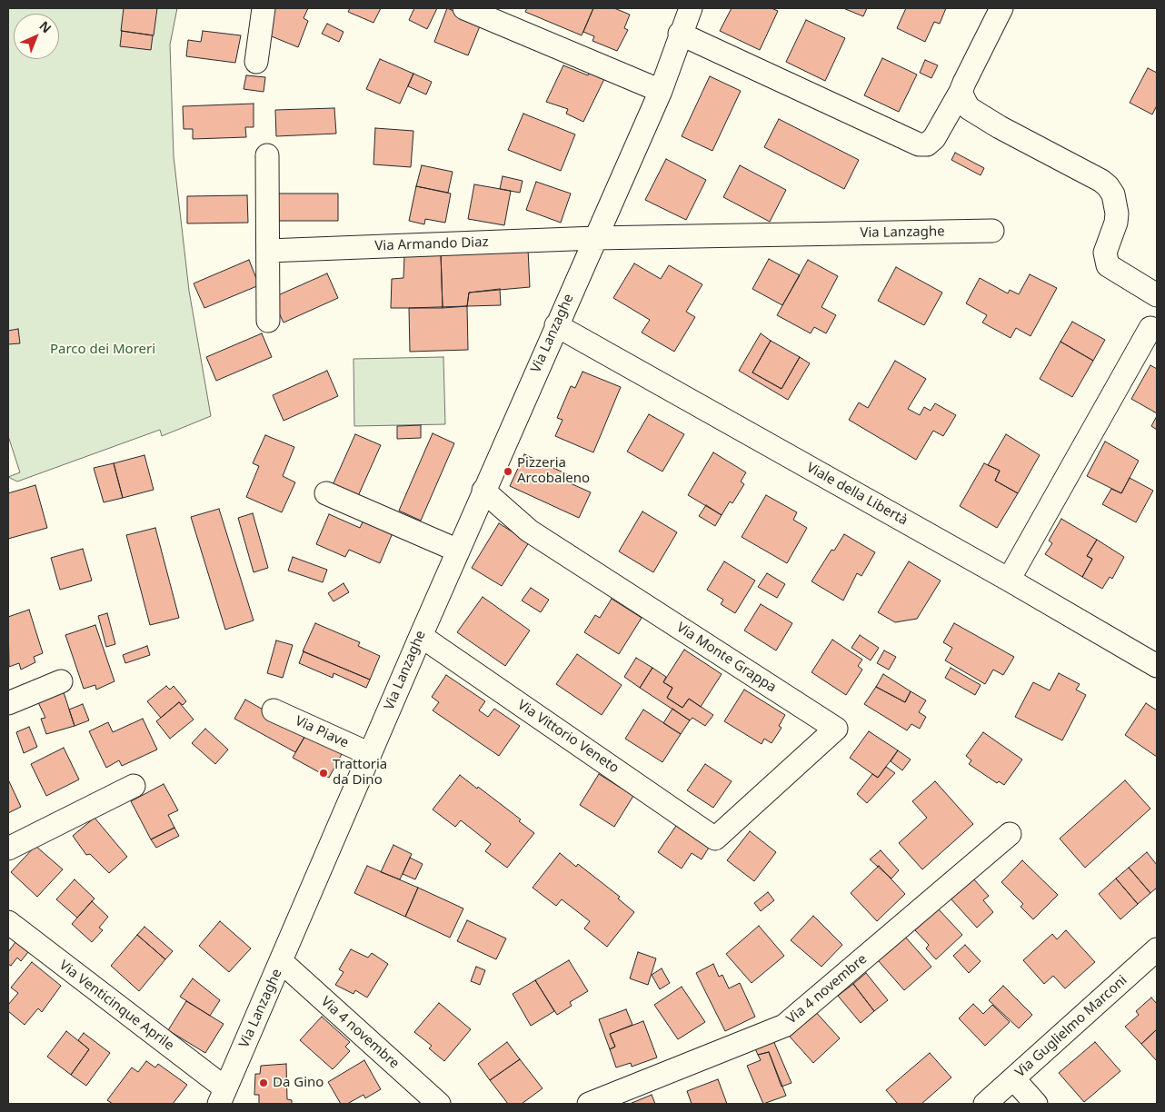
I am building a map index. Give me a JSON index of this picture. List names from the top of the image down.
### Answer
{
  "streets": {
    "street": [
      "Via Lanzaghe",
      "Via Armando Diaz",
      "Viale della Libertà",
      "Via Monte Grappa",
      "Via Piave",
      "Via Vittorio Veneto",
      "Via 4 novembre",
      "Via Venticinque Aprile",
      "Via Guglielmo Marconi"
    ]
  },
  "crossings": [
    ["Via Lanzaghe", "Via Armando Diaz"],
    ["Via Lanzaghe", "Viale della Libertà"],
    ["Via Lanzaghe", "Via Monte Grappa"],
    ["Via Lanzaghe", "Via Piave"],
    ["Via Lanzaghe", "Via Vittorio Veneto"],
    ["Via Lanzaghe", "Via 4 novembre"],
    ["Via Lanzaghe", "Via Venticinque Aprile"],
    ["Via Monte Grappa", "Via Vittorio Veneto"]
  ],
  "parks": ["Parco dei Moreri"],
  "places": ["Pizzeria Arcobaleno", "Trattoria da Dino", "Da Gino"],
  "north": "top right"
}
